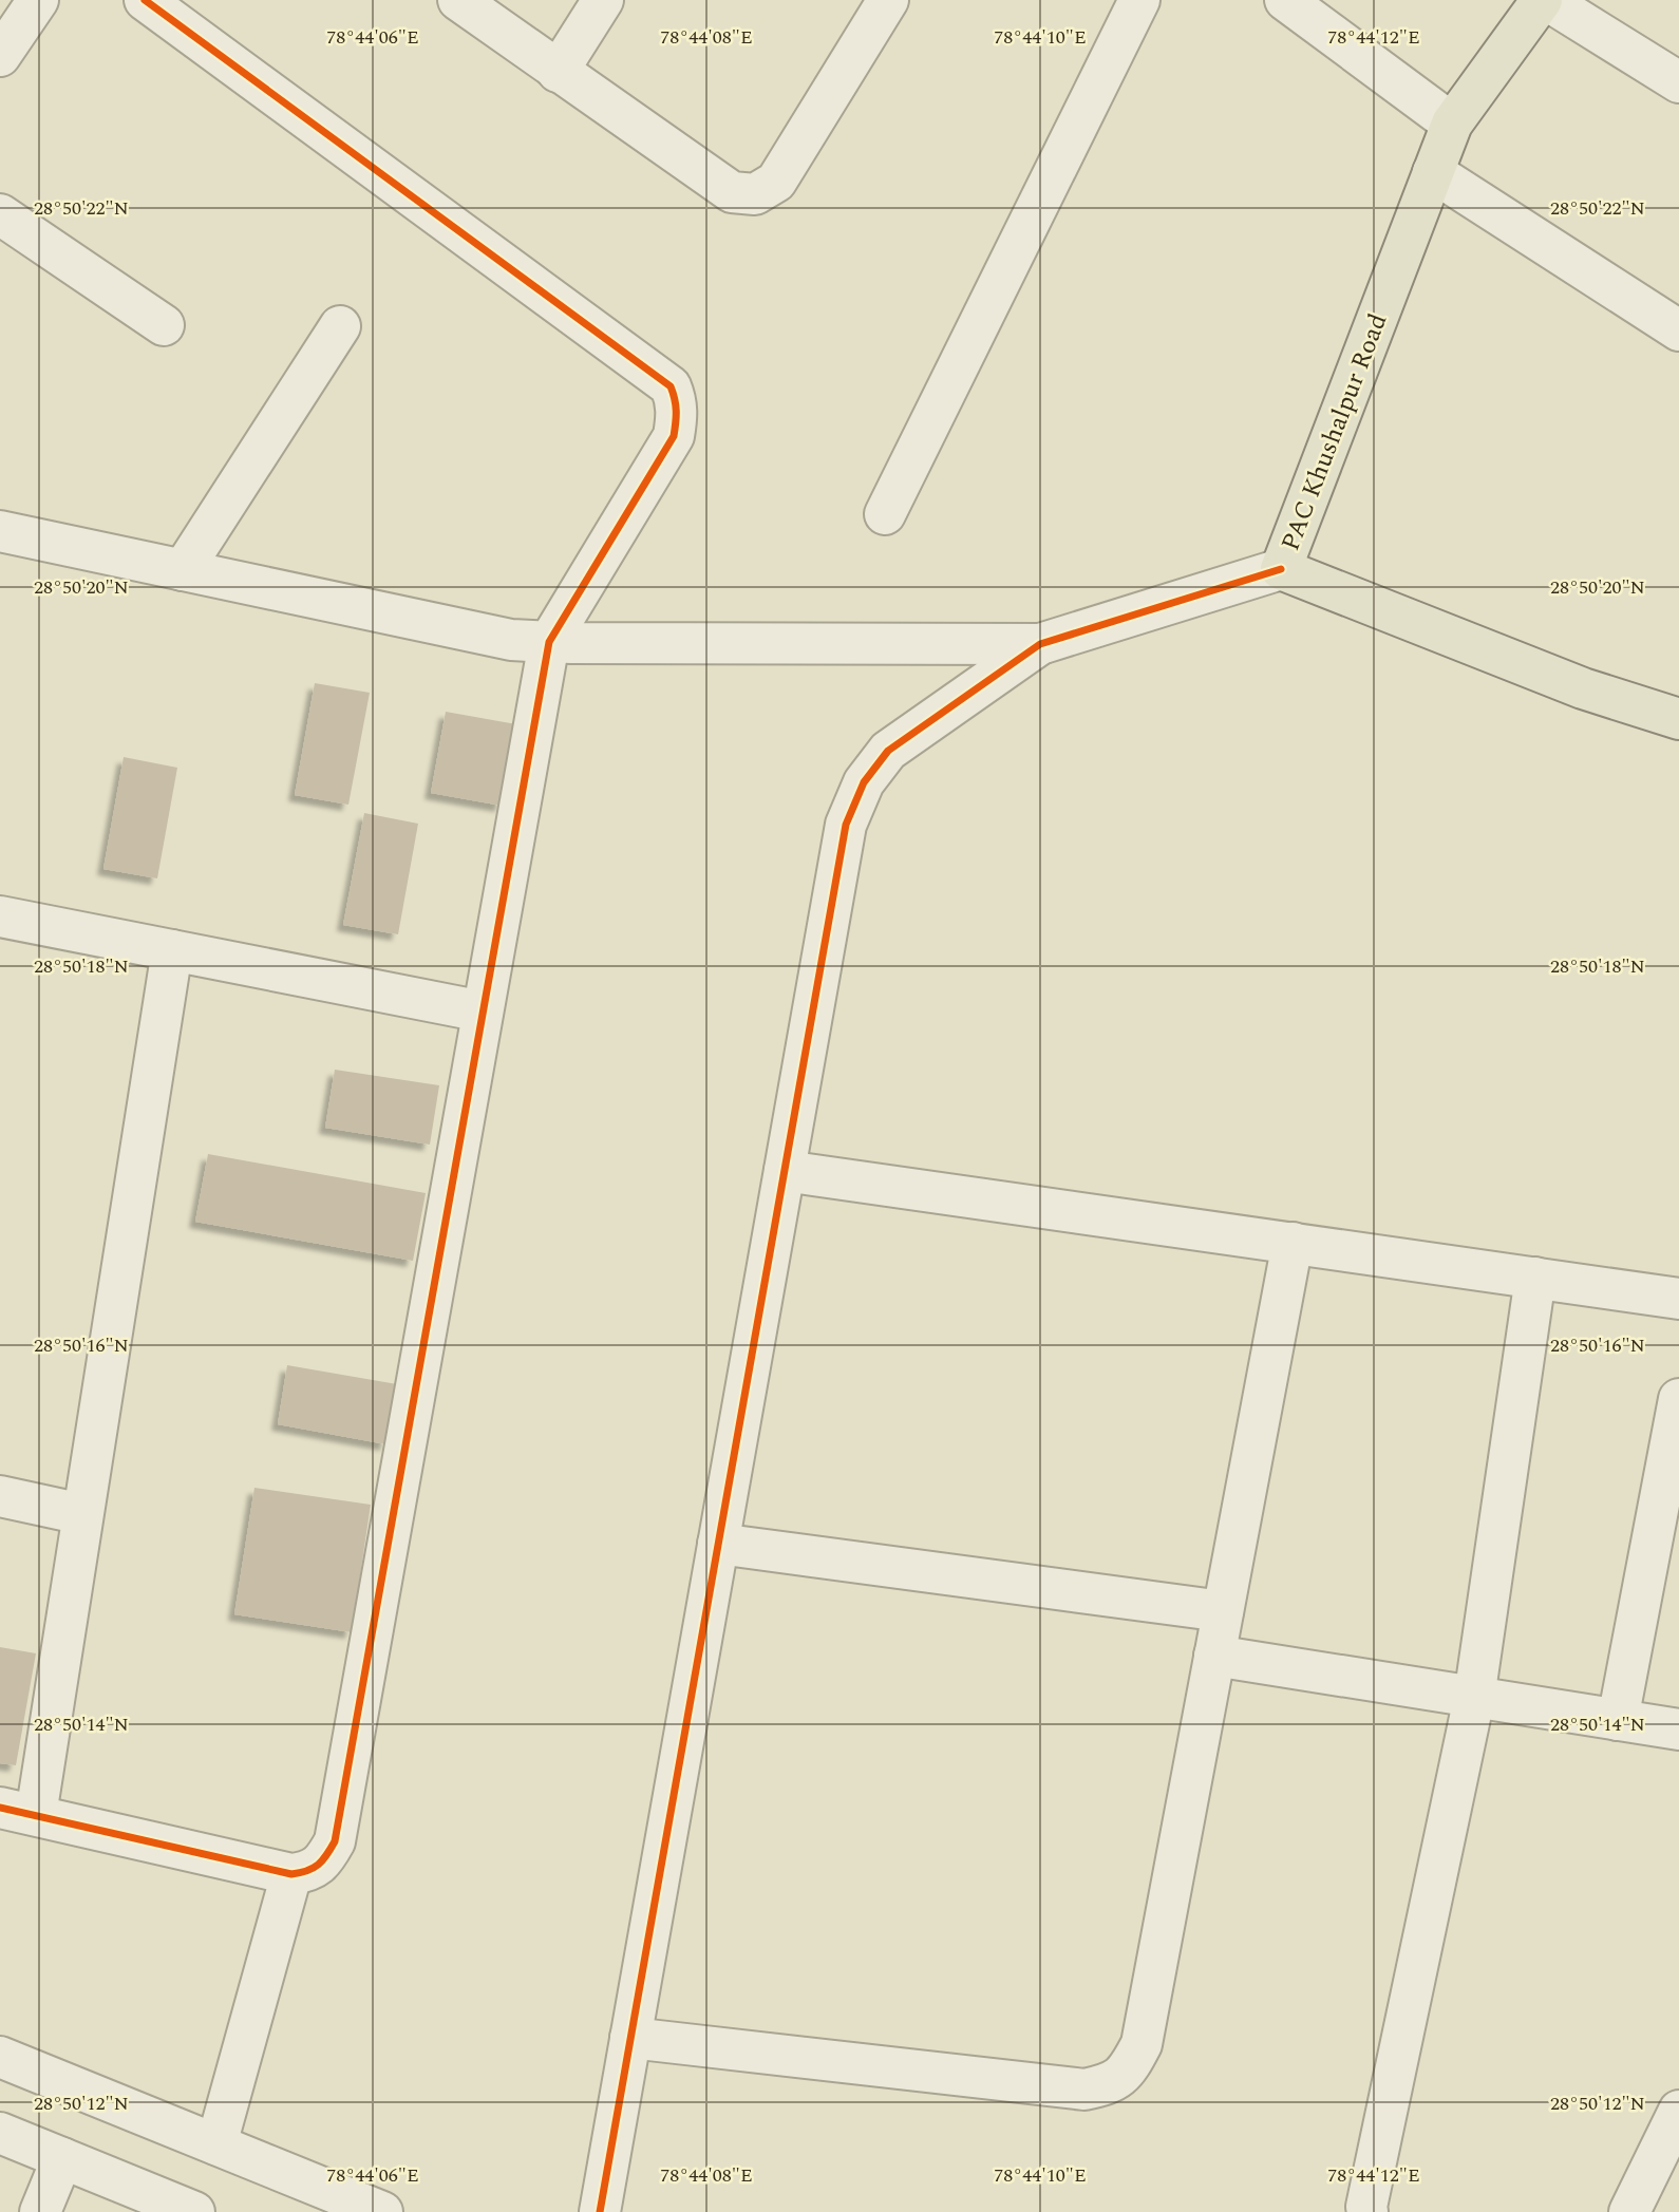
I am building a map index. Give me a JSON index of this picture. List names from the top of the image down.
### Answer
{
  "streets": {
    "main road": ["PAC Khushalpur Road"]
  },
  "coordinates": [
    "78°44'06\"E",
    "78°44'08\"E",
    "78°44'10\"E",
    "78°44'12\"E",
    "28°50'22\"N",
    "28°50'20\"N",
    "28°50'18\"N",
    "28°50'16\"N",
    "28°50'14\"N",
    "28°50'12\"N"
  ]
}
